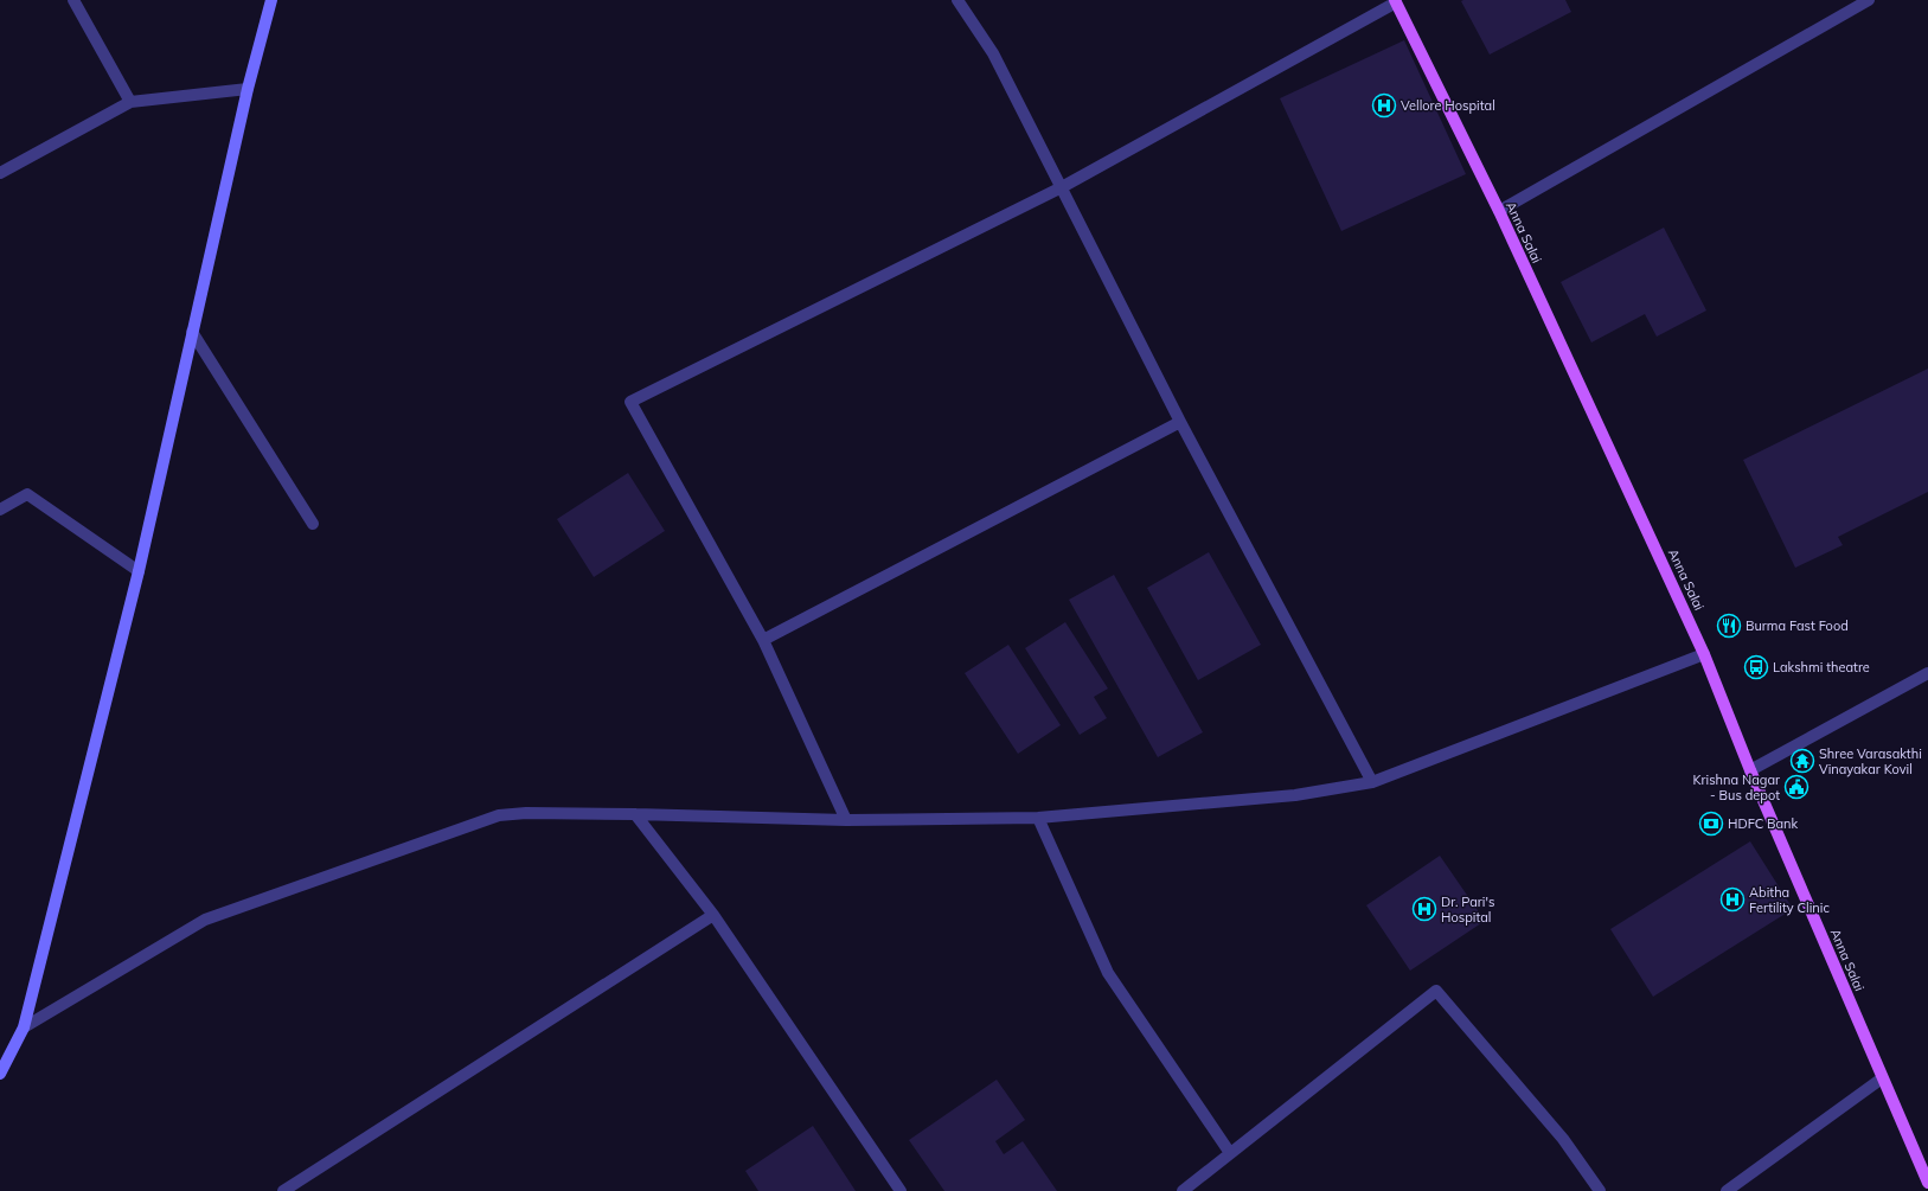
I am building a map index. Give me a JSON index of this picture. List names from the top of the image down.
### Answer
{
  "streets": {
    "main road": ["Anna Salai"]
  },
  "places": {
    "hospital": ["Vellore Hospital", "Abitha Fertility Clinic", "Dr. Pari's Hospital"],
    "restaurant": ["Burma Fast Food"],
    "bus stop": ["Lakshmi theatre"],
    "temple": ["Shree Varasakthi Vinayakar Kovil"],
    "public building": ["Krishna Nagar - Bus depot"],
    "bank": ["HDFC Bank"]
  }
}
